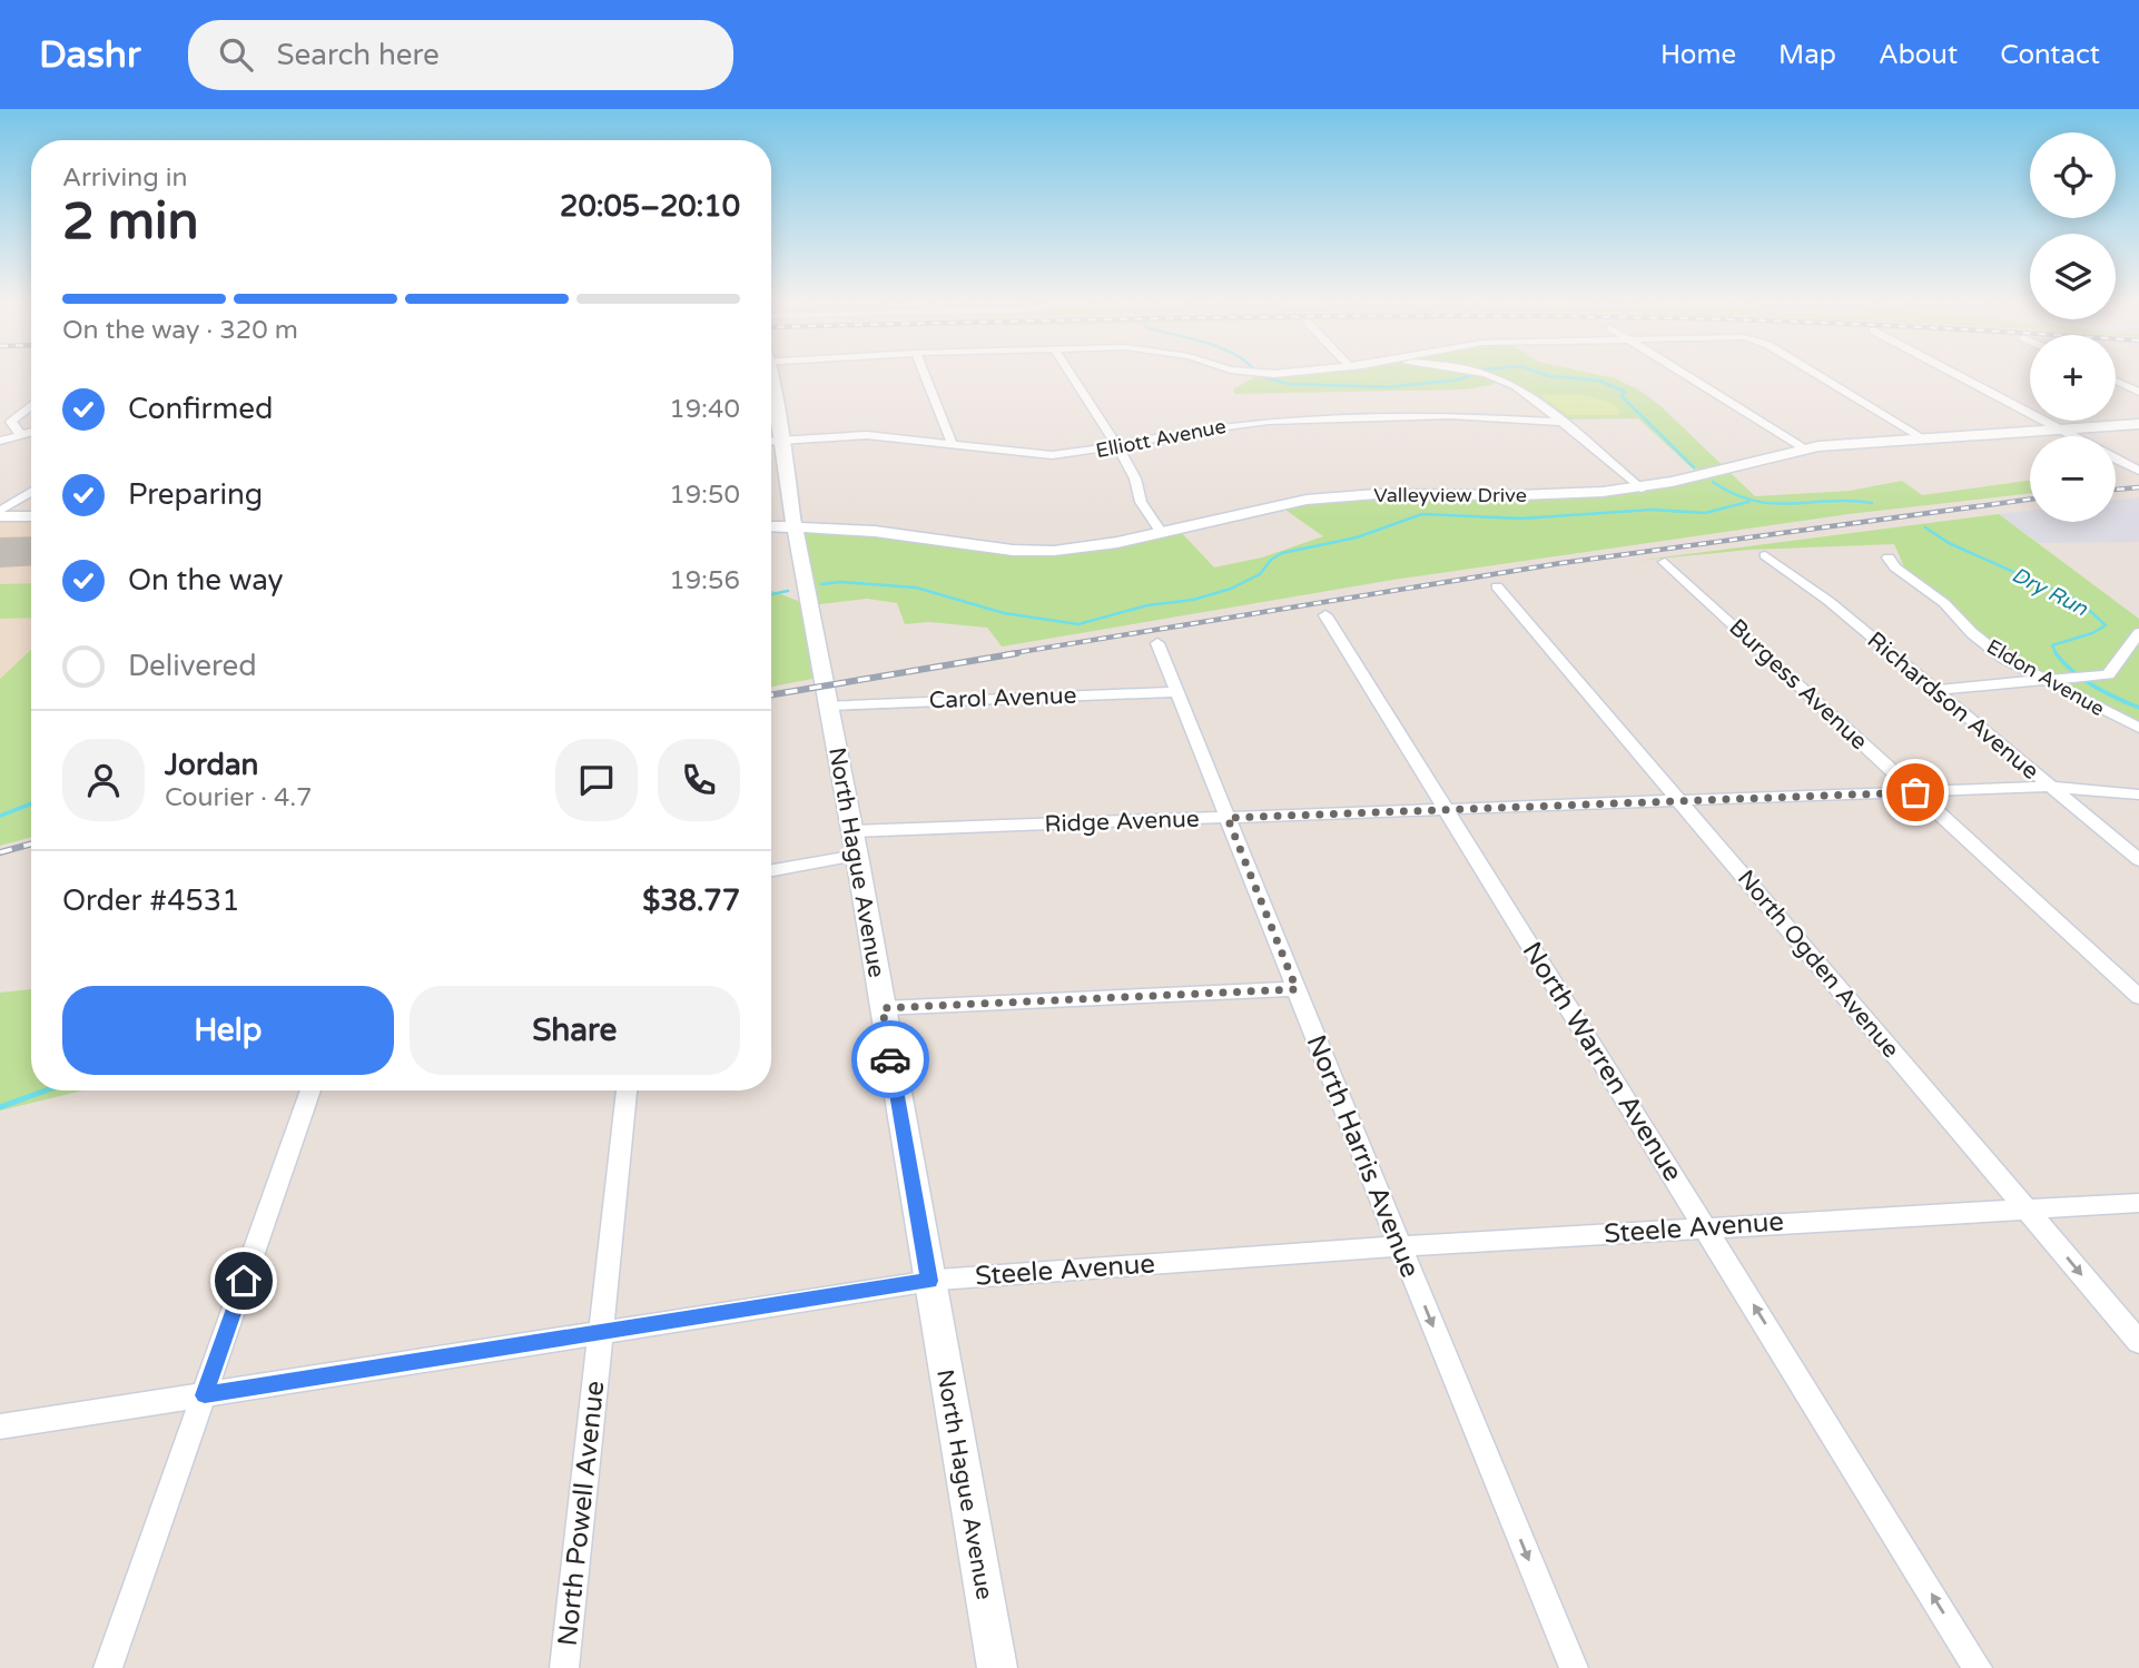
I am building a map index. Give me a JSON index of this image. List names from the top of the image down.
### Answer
{
  "streets": {
    "street": [
      "Elliott Avenue",
      "Valleyview Drive",
      "Eldon Avenue",
      "Burgess Avenue",
      "Carol Avenue",
      "Richardson Avenue",
      "Ridge Avenue",
      "North Hague Avenue",
      "North Ogden Avenue",
      "North Warren Avenue",
      "North Harris Avenue",
      "Steele Avenue",
      "North Powell Avenue"
    ]
  },
  "crossings": [
    ["Elliott Avenue", "North Hague Avenue"],
    ["Valleyview Drive", "North Hague Avenue"],
    ["Burgess Avenue", "Ridge Avenue"],
    ["Carol Avenue", "North Hague Avenue"],
    ["Carol Avenue", "North Harris Avenue"],
    ["Richardson Avenue", "Ridge Avenue"],
    ["Ridge Avenue", "North Hague Avenue"],
    ["Ridge Avenue", "North Ogden Avenue"],
    ["Ridge Avenue", "North Warren Avenue"],
    ["Ridge Avenue", "North Harris Avenue"],
    ["North Hague Avenue", "Steele Avenue"],
    ["North Ogden Avenue", "Steele Avenue"],
    ["North Warren Avenue", "Steele Avenue"],
    ["North Harris Avenue", "Steele Avenue"],
    ["Steele Avenue", "North Powell Avenue"]
  ],
  "one_way": ["North Warren Avenue", "North Harris Avenue"],
  "water": ["Dry Run"],
  "page": {
    "header": "Dashr",
    "search": "Search here",
    "nav": [
      "Home",
      "Map",
      "About",
      "Contact"
    ],
    "map_buttons": ["+", "−"],
    "heading": ["2 min", "Arriving in", "20:05–20:10"],
    "panel": [
      "Jordan",
      "Courier · 4.7",
      "Order #4531",
      "$38.77"
    ],
    "bar": "On the way · 320 m",
    "list": [
      ["Confirmed", "19:40"],
      ["Preparing", "19:50"],
      ["On the way", "19:56"],
      "Delivered"
    ],
    "buttons": ["Help", "Share"]
  }
}
